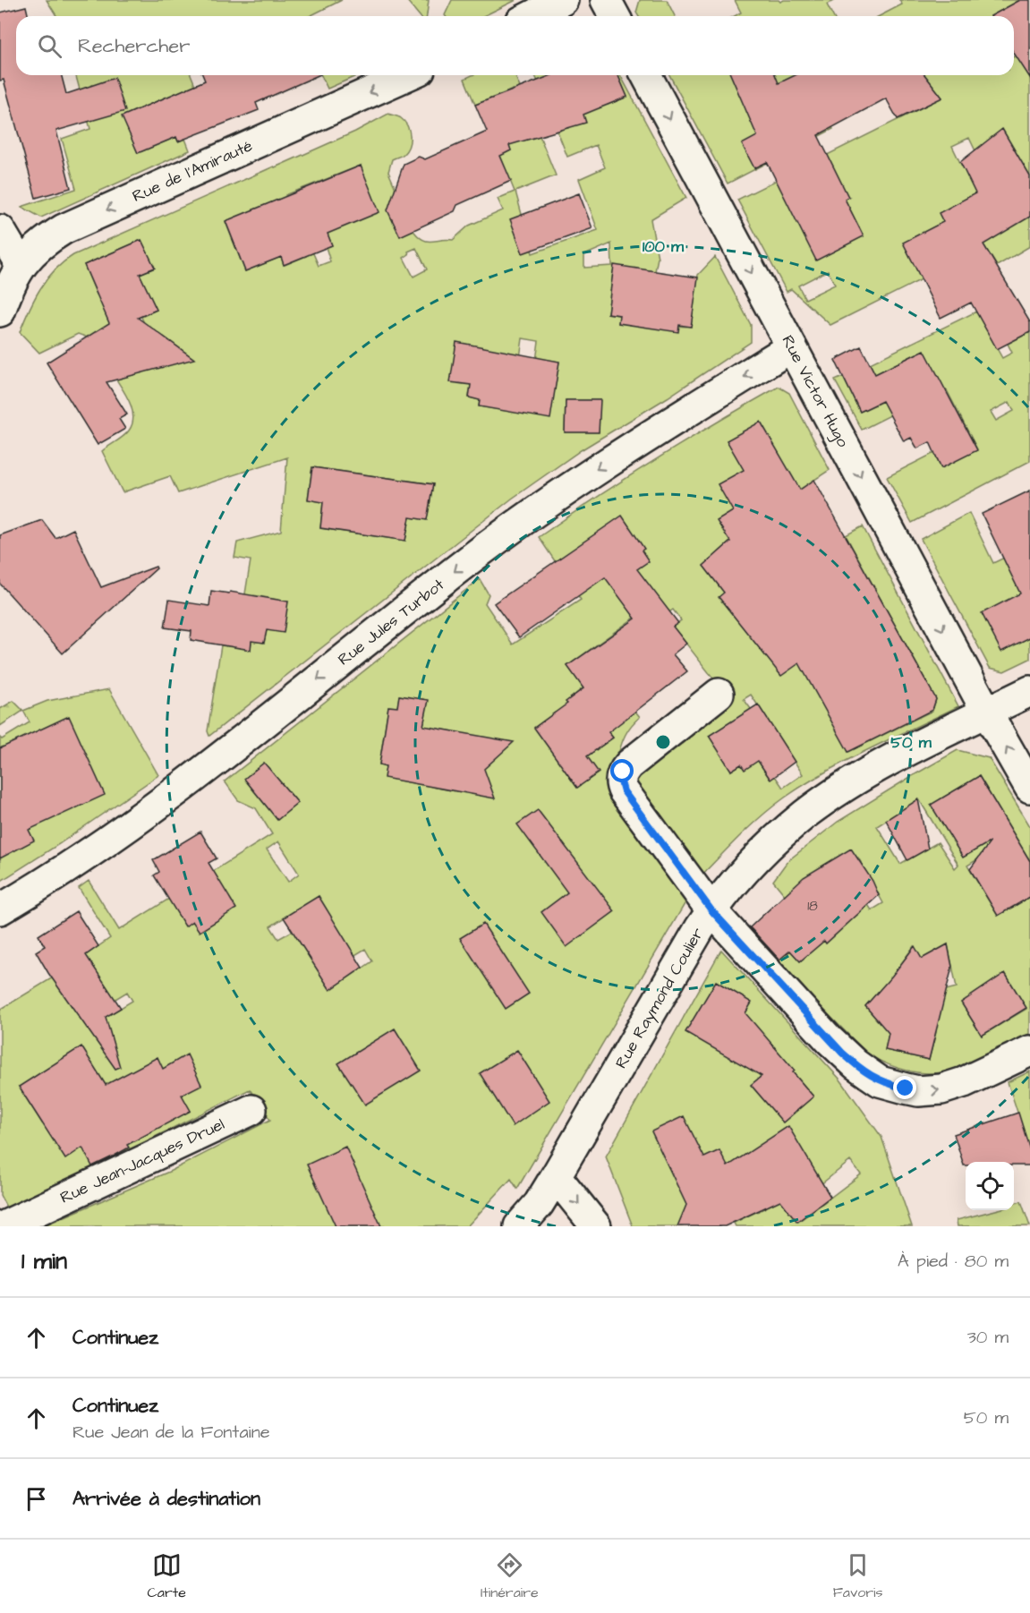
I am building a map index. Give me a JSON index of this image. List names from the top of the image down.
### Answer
{
  "streets": {
    "street": [
      "Rue de l'Amirauté",
      "Rue Victor Hugo",
      "Rue Jules Turbot",
      "Rue Raymond Coulier",
      "Rue Jean-Jacques Druel"
    ]
  },
  "crossings": [
    ["Rue Victor Hugo", "Rue Jules Turbot"],
    ["Rue Victor Hugo", "Rue Raymond Coulier"]
  ],
  "one_way": ["Rue de l'Amirauté", "Rue Jules Turbot"],
  "house_numbers": ["18"],
  "page": {
    "search": "Rechercher",
    "heading": ["1 min", "À pied · 80 m"],
    "list": [
      ["Continuez", "30 m"],
      ["Continuez", "Rue Jean de la Fontaine", "50 m"],
      "Arrivée à destination"
    ],
    "nav": ["Carte", "Itinéraire", "Favoris"]
  },
  "rings": ["100 m", "50 m"]
}
